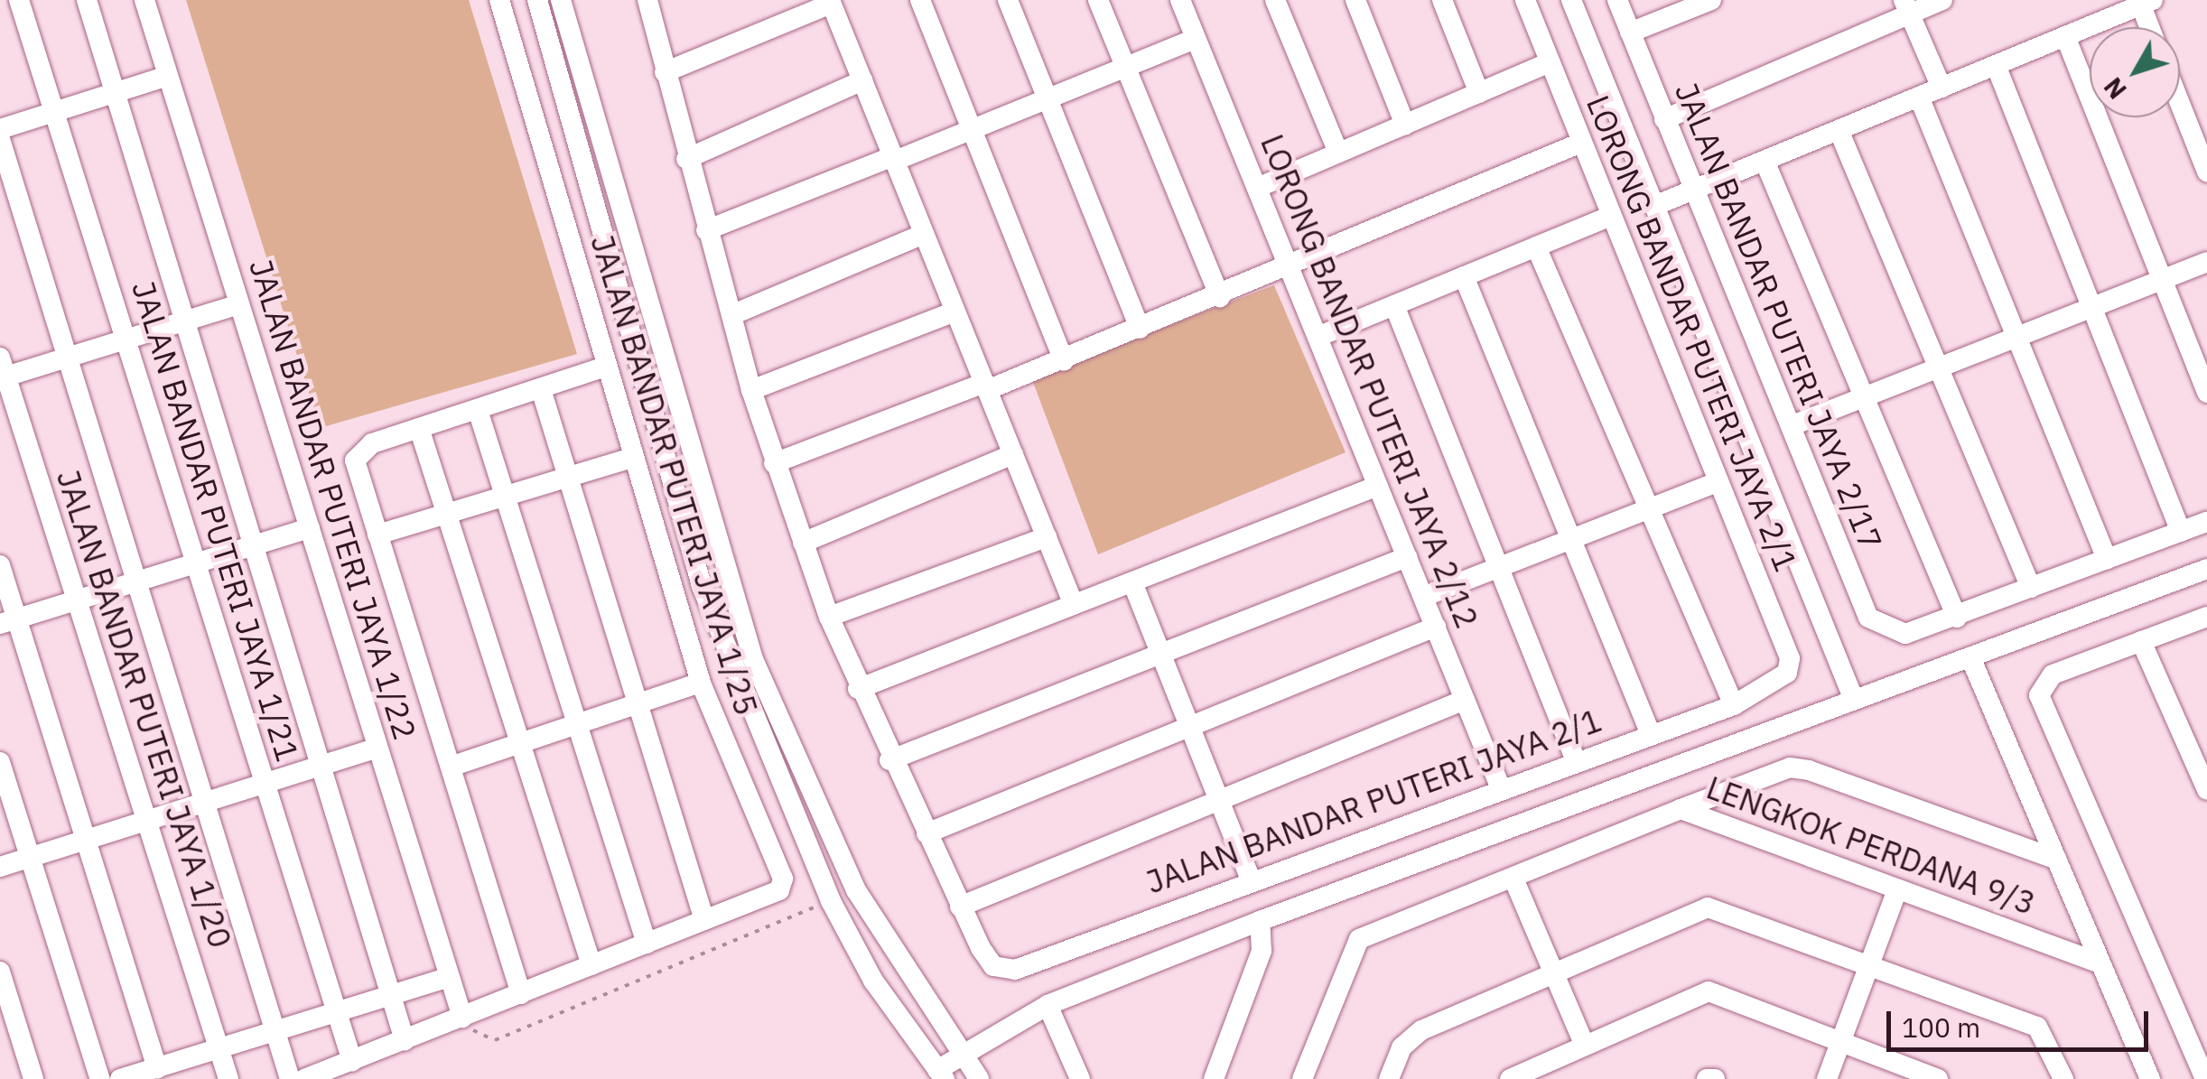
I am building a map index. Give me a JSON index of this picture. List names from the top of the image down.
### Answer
{
  "streets": {
    "street": [
      "JALAN BANDAR PUTERI JAYA 2/17",
      "LORONG BANDAR PUTERI JAYA 2/1",
      "LORONG BANDAR PUTERI JAYA 2/12",
      "JALAN BANDAR PUTERI JAYA 1/25",
      "JALAN BANDAR PUTERI JAYA 1/22",
      "JALAN BANDAR PUTERI JAYA 1/21",
      "JALAN BANDAR PUTERI JAYA 1/20",
      "JALAN BANDAR PUTERI JAYA 2/1",
      "LENGKOK PERDANA 9/3"
    ]
  },
  "crossings": [
    ["LORONG BANDAR PUTERI JAYA 2/1", "JALAN BANDAR PUTERI JAYA 2/1"],
    ["LORONG BANDAR PUTERI JAYA 2/12", "JALAN BANDAR PUTERI JAYA 2/1"]
  ],
  "scale_bar": "100 m",
  "north": "bottom left"
}
